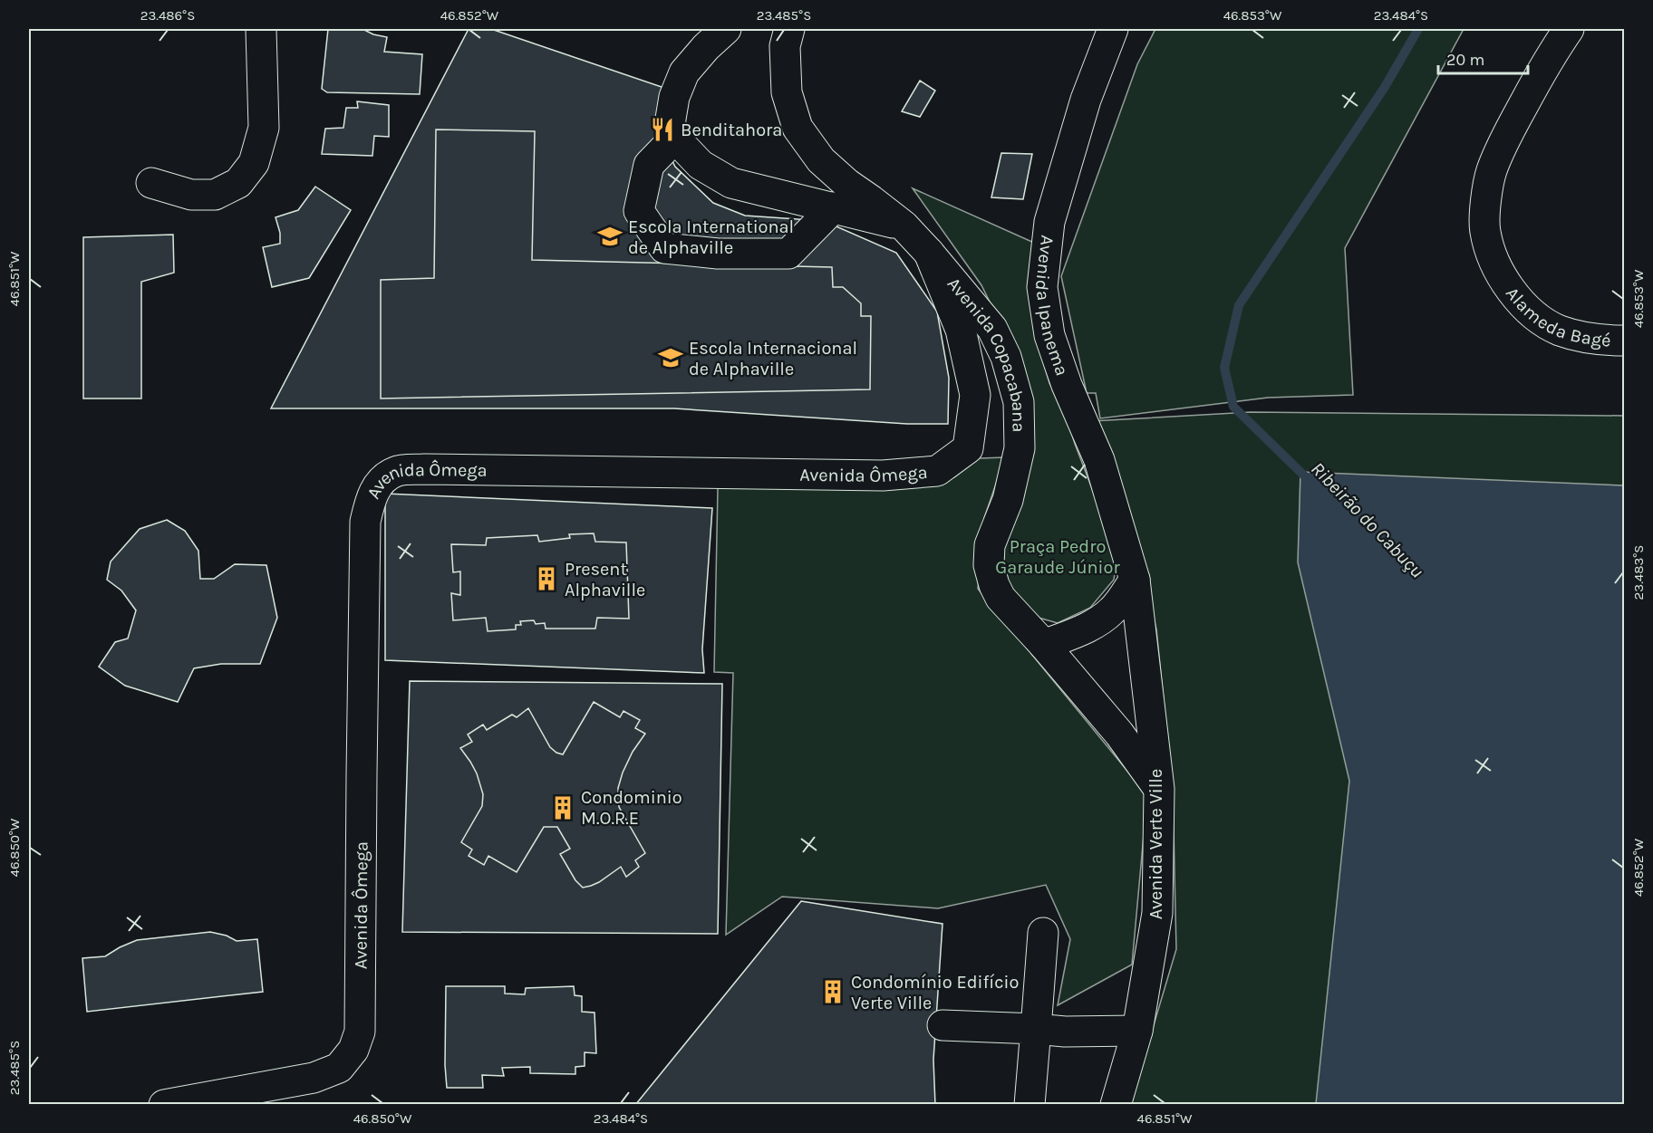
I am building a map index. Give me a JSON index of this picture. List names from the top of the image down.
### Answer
{
  "streets": {
    "street": [
      "Avenida Ipanema",
      "Alameda Bagé",
      "Avenida Copacabana",
      "Avenida Ômega",
      "Avenida Verte Ville"
    ]
  },
  "crossings": [
    ["Avenida Ipanema", "Avenida Verte Ville"],
    ["Avenida Copacabana", "Avenida Ômega"],
    ["Avenida Copacabana", "Avenida Verte Ville"]
  ],
  "water": ["Ribeirão do Cabuçu"],
  "parks": ["Praça Pedro Garaude Júnior"],
  "places": {
    "restaurant": ["Benditahora"],
    "school or university": ["Escola International de Alphaville", "Escola Internacional de Alphaville"],
    "building": ["Present Alphaville", "Condominio M.O.R.E", "Condomínio Edifício Verte Ville"]
  },
  "scale_bar": "20 m",
  "coordinates": [
    "23.486°S",
    "46.852°W",
    "23.485°S",
    "46.853°W",
    "23.484°S",
    "46.851°W",
    "23.483°S",
    "46.850°W"
  ]
}
